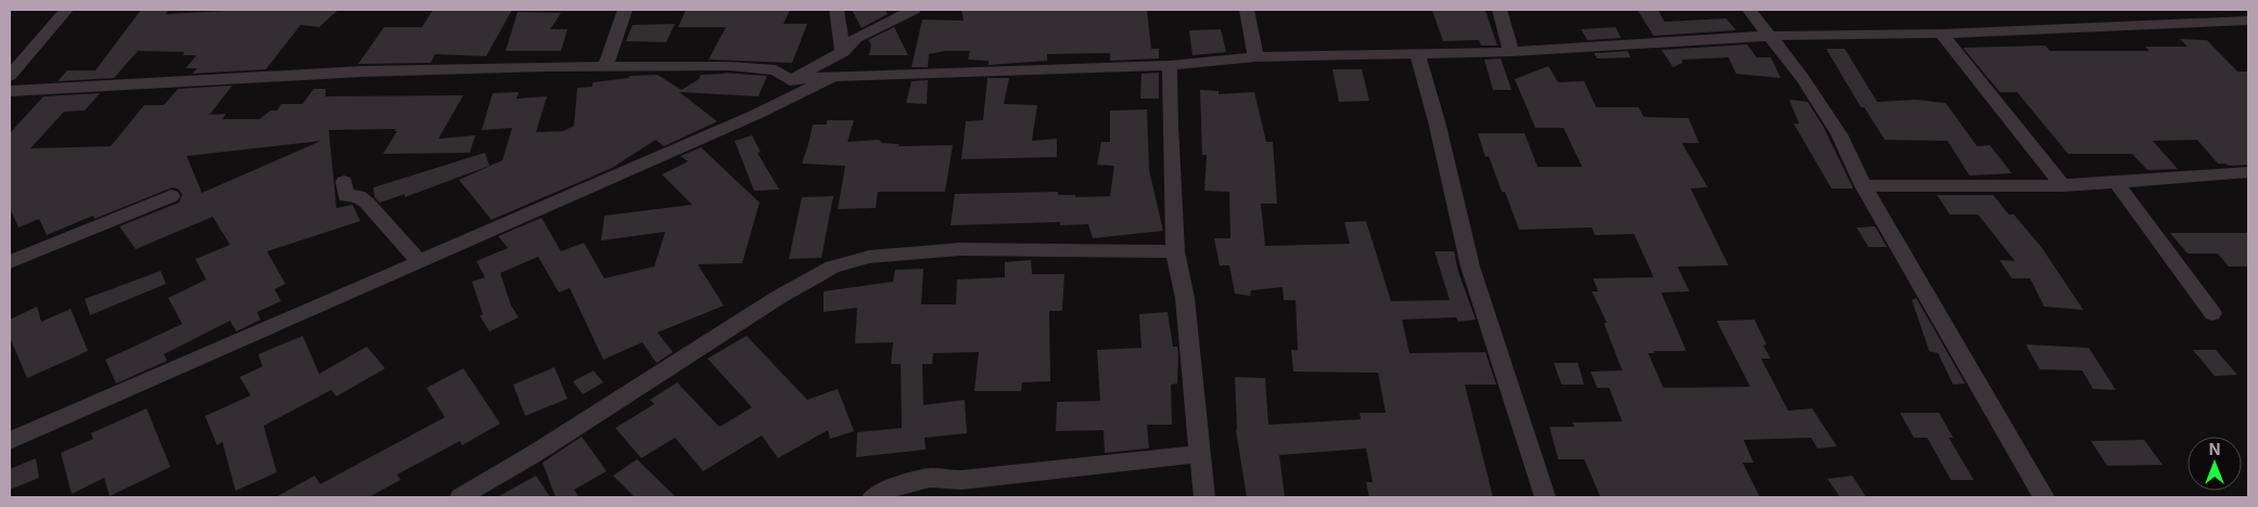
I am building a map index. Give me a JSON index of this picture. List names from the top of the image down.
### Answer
{
  "north": "top"
}
